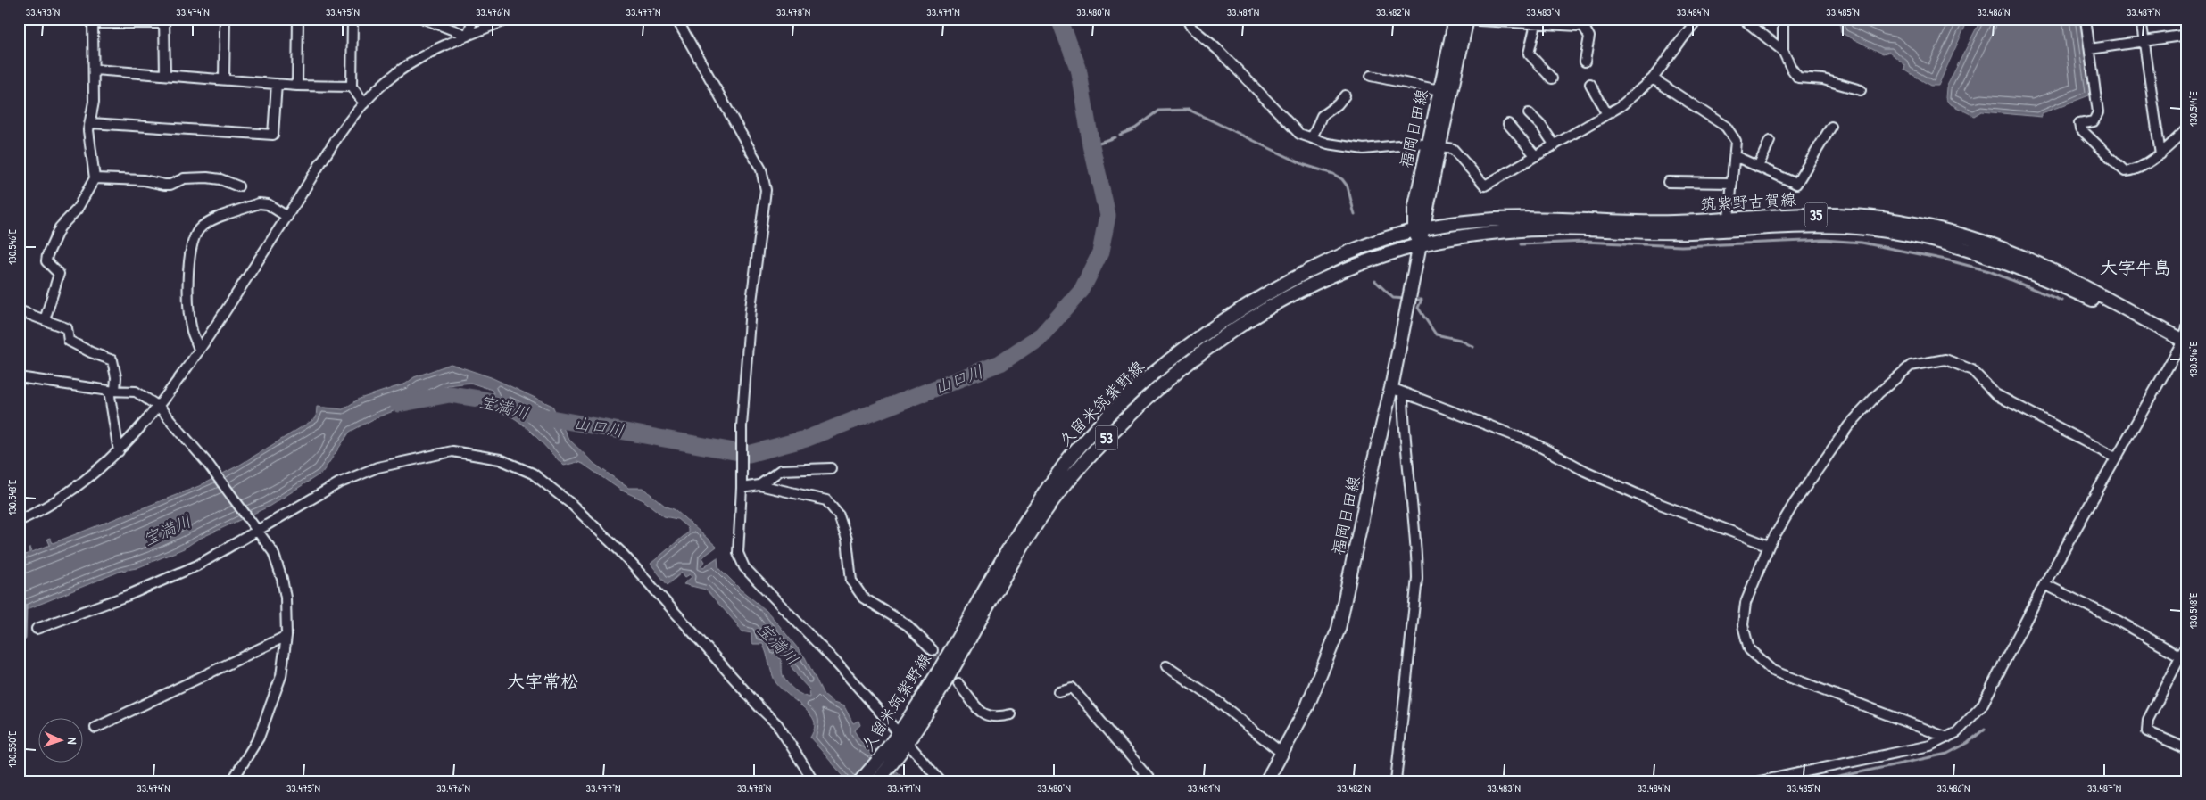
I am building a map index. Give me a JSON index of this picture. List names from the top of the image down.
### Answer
{
  "streets": {
    "main road": [
      "福岡日田線",
      "筑紫野古賀線",
      "35",
      "久留米筑紫野線",
      "53"
    ]
  },
  "crossings": [
    ["福岡日田線", "筑紫野古賀線"],
    ["福岡日田線", "久留米筑紫野線"],
    ["筑紫野古賀線", "久留米筑紫野線"]
  ],
  "districts": ["大字牛島", "大字常松"],
  "water": ["山口川", "宝満川"],
  "north": "right",
  "coordinates": [
    "33.473°N",
    "33.474°N",
    "33.475°N",
    "33.476°N",
    "33.477°N",
    "33.478°N",
    "33.479°N",
    "33.480°N",
    "33.481°N",
    "33.482°N",
    "33.483°N",
    "33.484°N",
    "33.485°N",
    "33.486°N",
    "33.487°N",
    "130.544°E",
    "130.546°E",
    "130.548°E",
    "130.550°E"
  ]
}
